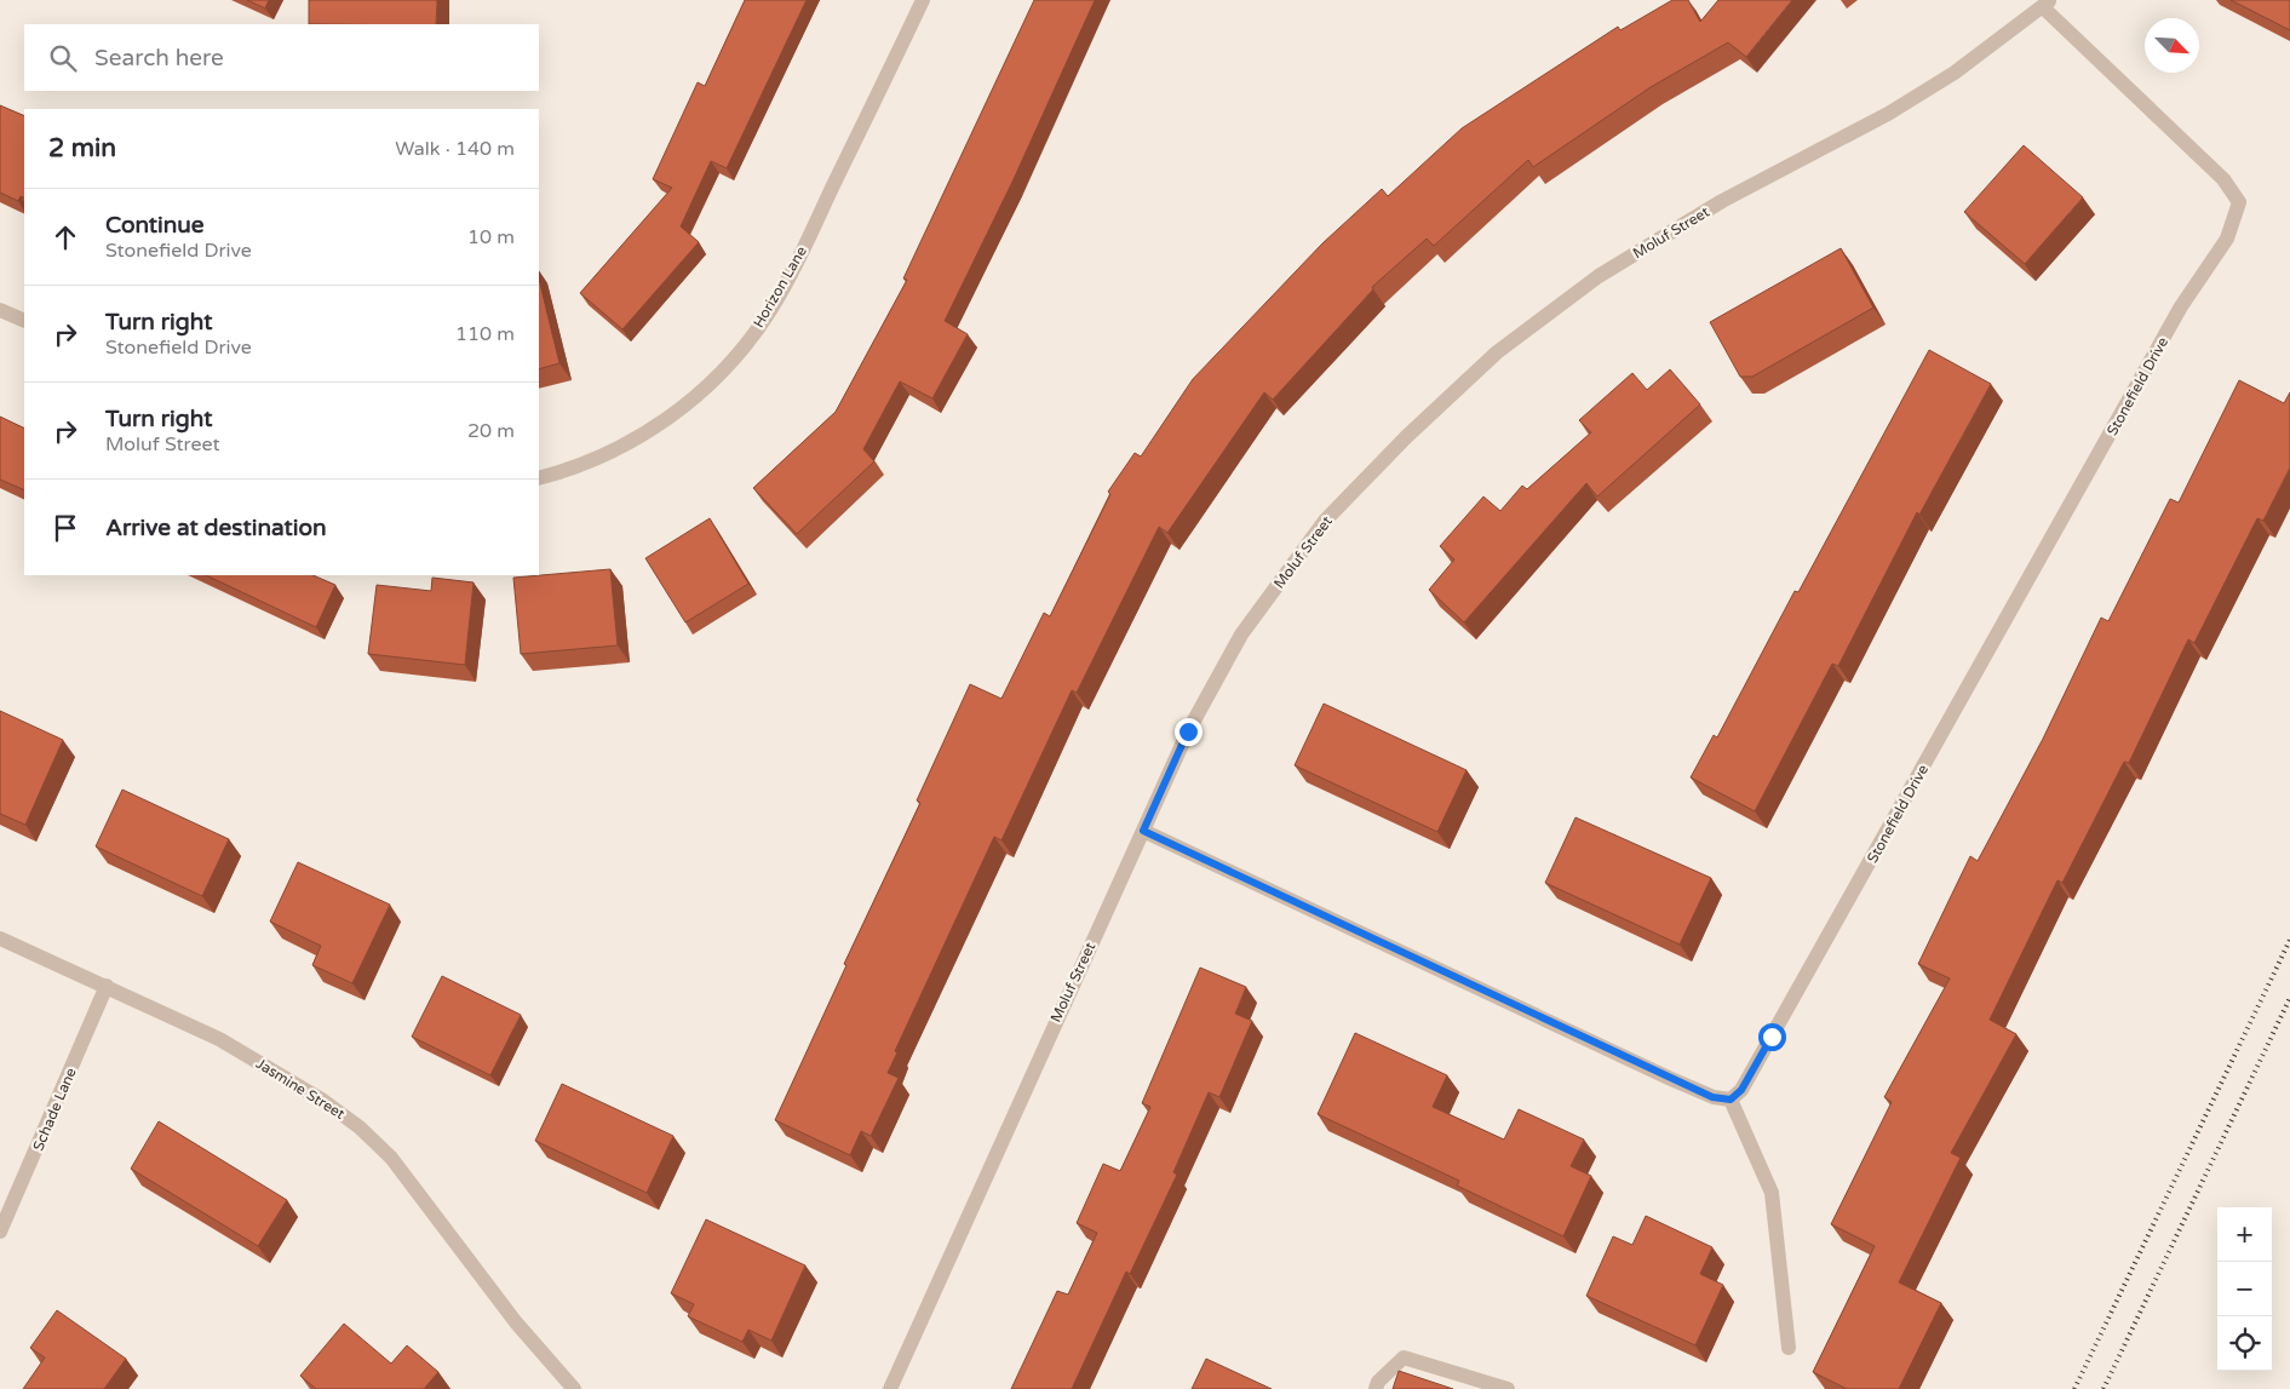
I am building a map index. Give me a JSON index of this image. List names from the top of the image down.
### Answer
{
  "streets": {
    "street": [
      "Moluf Street",
      "Horizon Lane",
      "Stonefield Drive",
      "Jasmine Street",
      "Schade Lane"
    ]
  },
  "crossings": [
    ["Moluf Street", "Stonefield Drive"],
    ["Jasmine Street", "Schade Lane"]
  ],
  "north": "bottom right",
  "page": {
    "search": "Search here",
    "heading": ["2 min", "Walk · 140 m"],
    "list": [
      ["Continue", "Stonefield Drive", "10 m"],
      ["Turn right", "Stonefield Drive", "110 m"],
      ["Turn right", "Moluf Street", "20 m"],
      "Arrive at destination"
    ],
    "map_buttons": ["+", "−"]
  }
}
